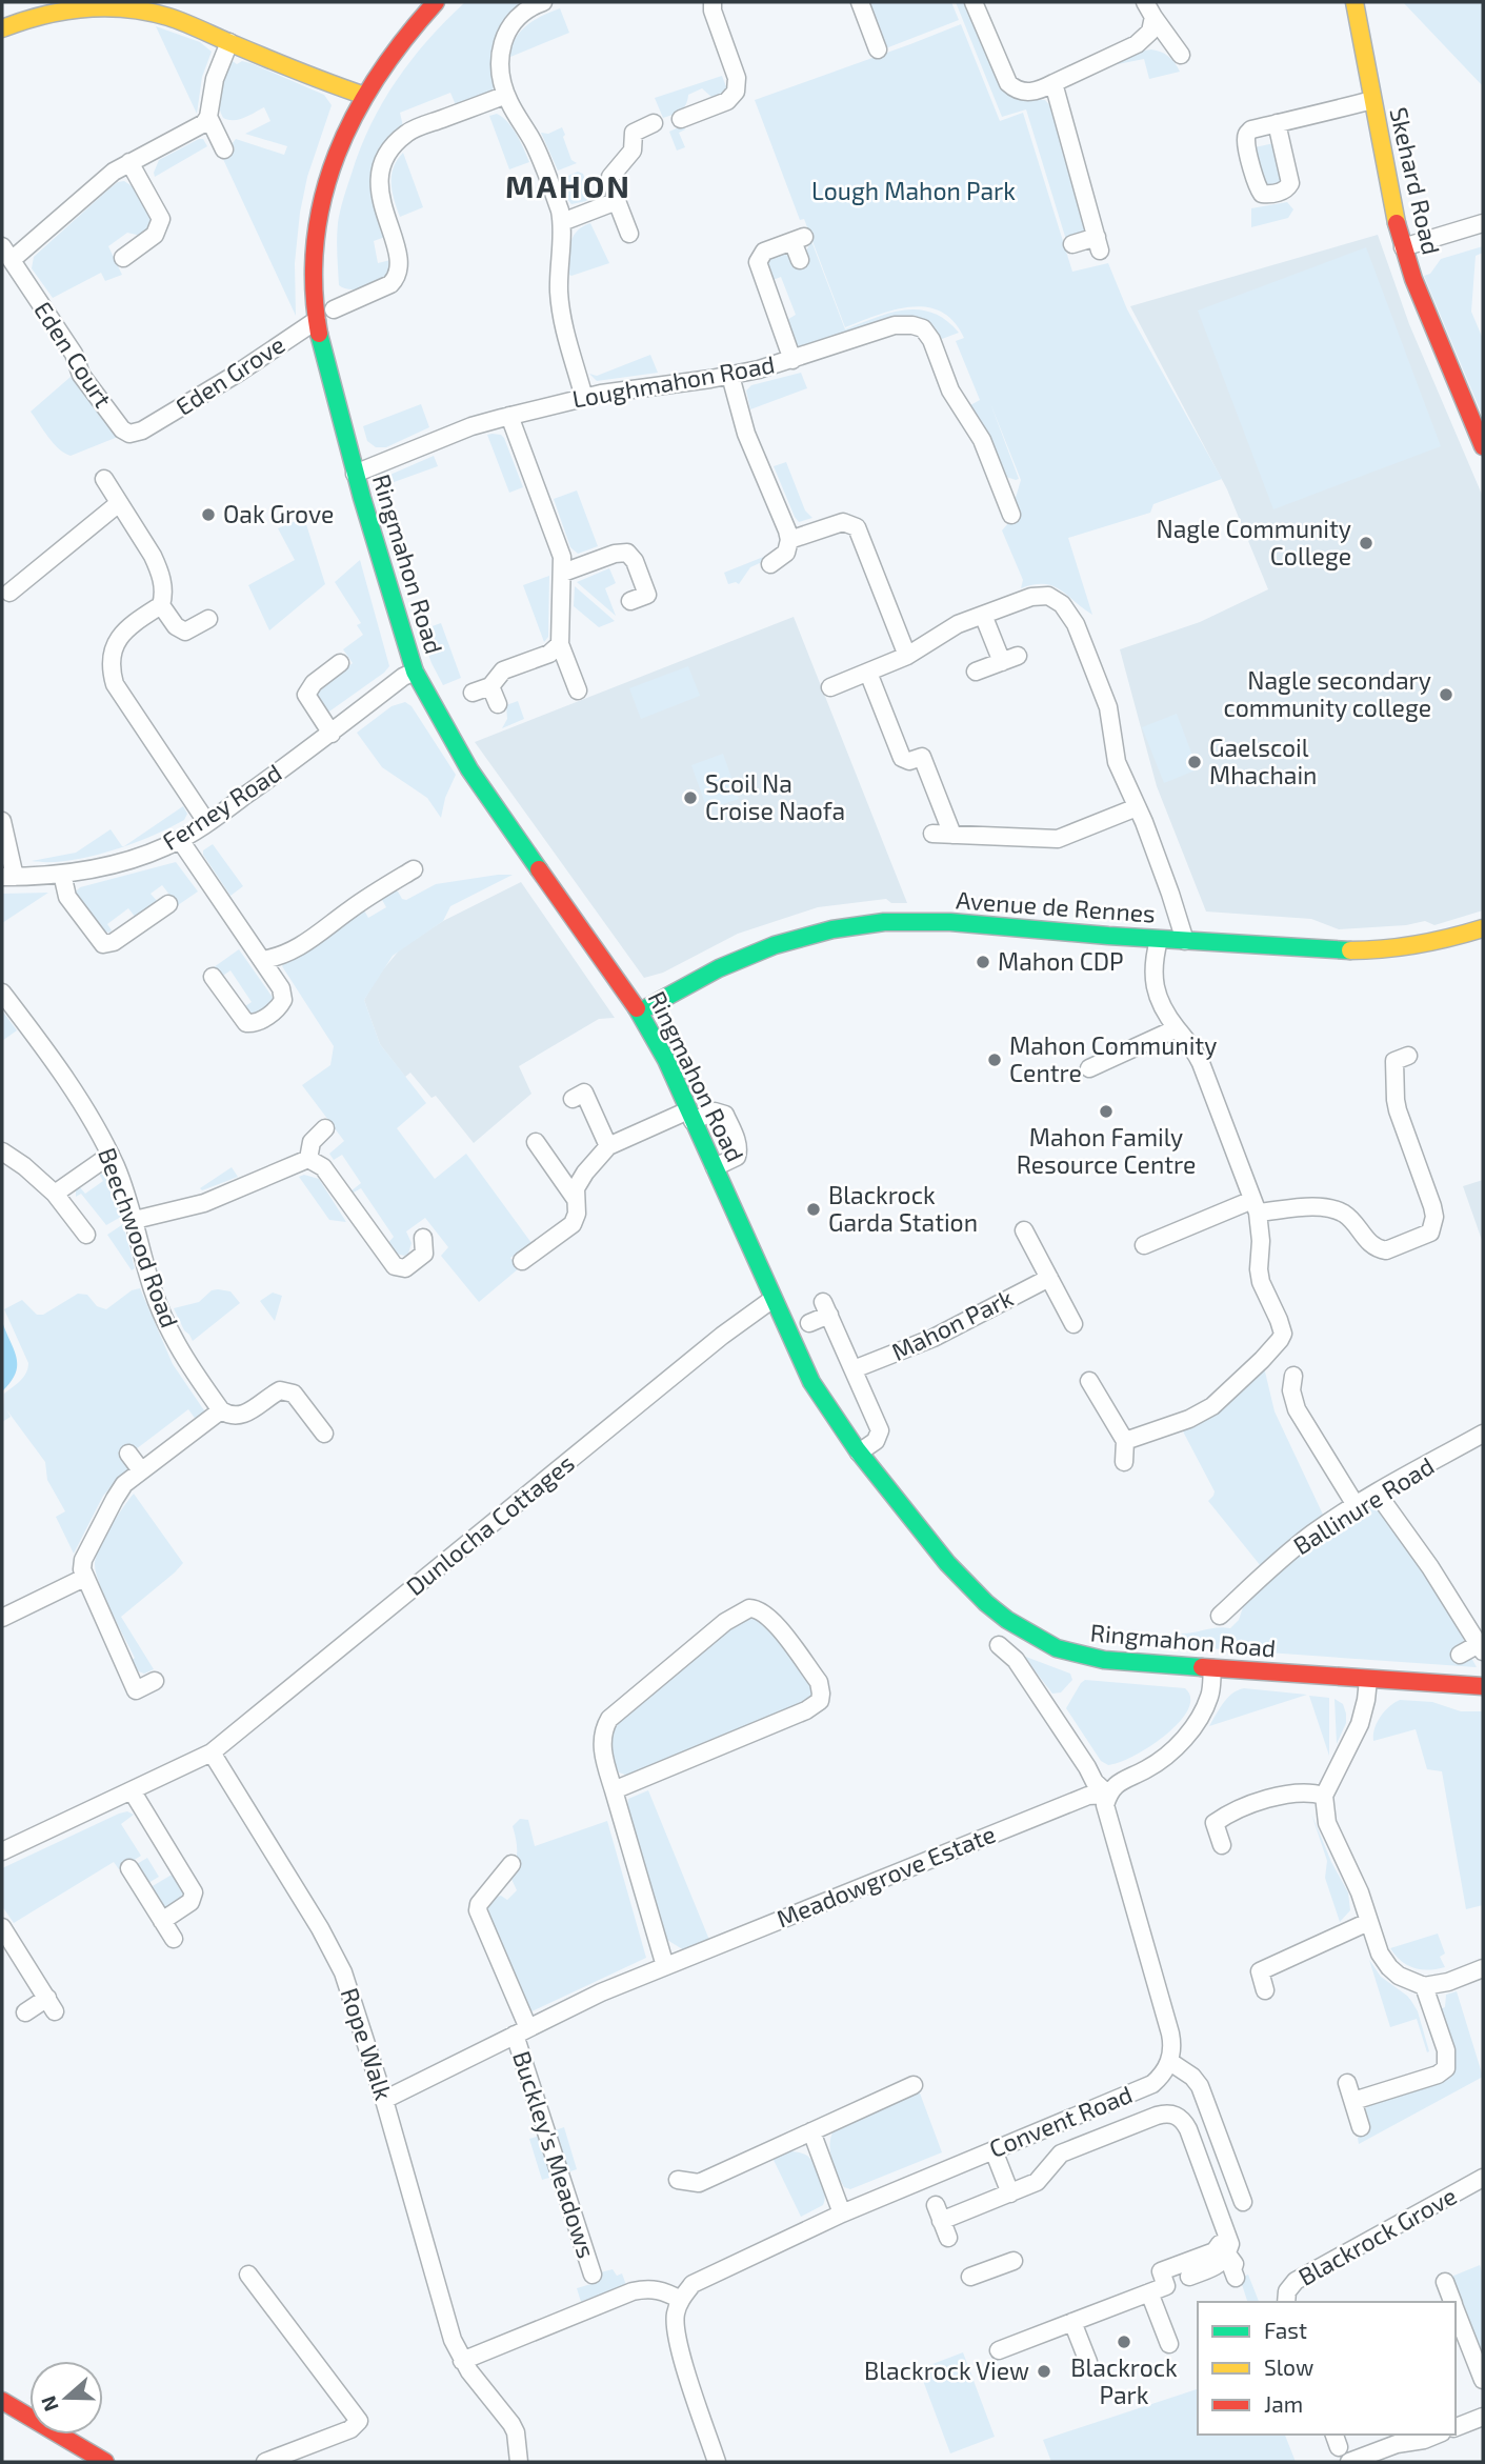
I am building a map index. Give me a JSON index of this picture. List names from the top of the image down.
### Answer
{
  "streets": {
    "street": [
      "Skehard Road",
      "Eden Court",
      "Eden Grove",
      "Loughmahon Road",
      "Ringmahon Road",
      "Ferney Road",
      "Avenue de Rennes",
      "Beechwood Road",
      "Mahon Park",
      "Ballinure Road",
      "Dunlocha Cottages",
      "Meadowgrove Estate",
      "Rope Walk",
      "Convent Road",
      "Buckley's Meadows",
      "Blackrock Grove"
    ]
  },
  "crossings": [
    ["Eden Court", "Eden Grove"],
    ["Eden Grove", "Ringmahon Road"],
    ["Loughmahon Road", "Ringmahon Road"],
    ["Ringmahon Road", "Ferney Road"],
    ["Ringmahon Road", "Avenue de Rennes"],
    ["Ringmahon Road", "Dunlocha Cottages"],
    ["Dunlocha Cottages", "Rope Walk"],
    ["Meadowgrove Estate", "Rope Walk"],
    ["Meadowgrove Estate", "Buckley's Meadows"]
  ],
  "districts": ["MAHON"],
  "parks": ["Lough Mahon Park"],
  "places": [
    "Oak Grove",
    "Nagle Community College",
    "Nagle secondary community college",
    "Gaelscoil Mhachain",
    "Scoil Na Croise Naofa",
    "Mahon CDP",
    "Mahon Community Centre",
    "Mahon Family Resource Centre",
    "Blackrock Garda Station",
    "Blackrock Park",
    "Blackrock View"
  ],
  "legend": ["Fast", "Slow", "Jam"],
  "north": "left"
}
